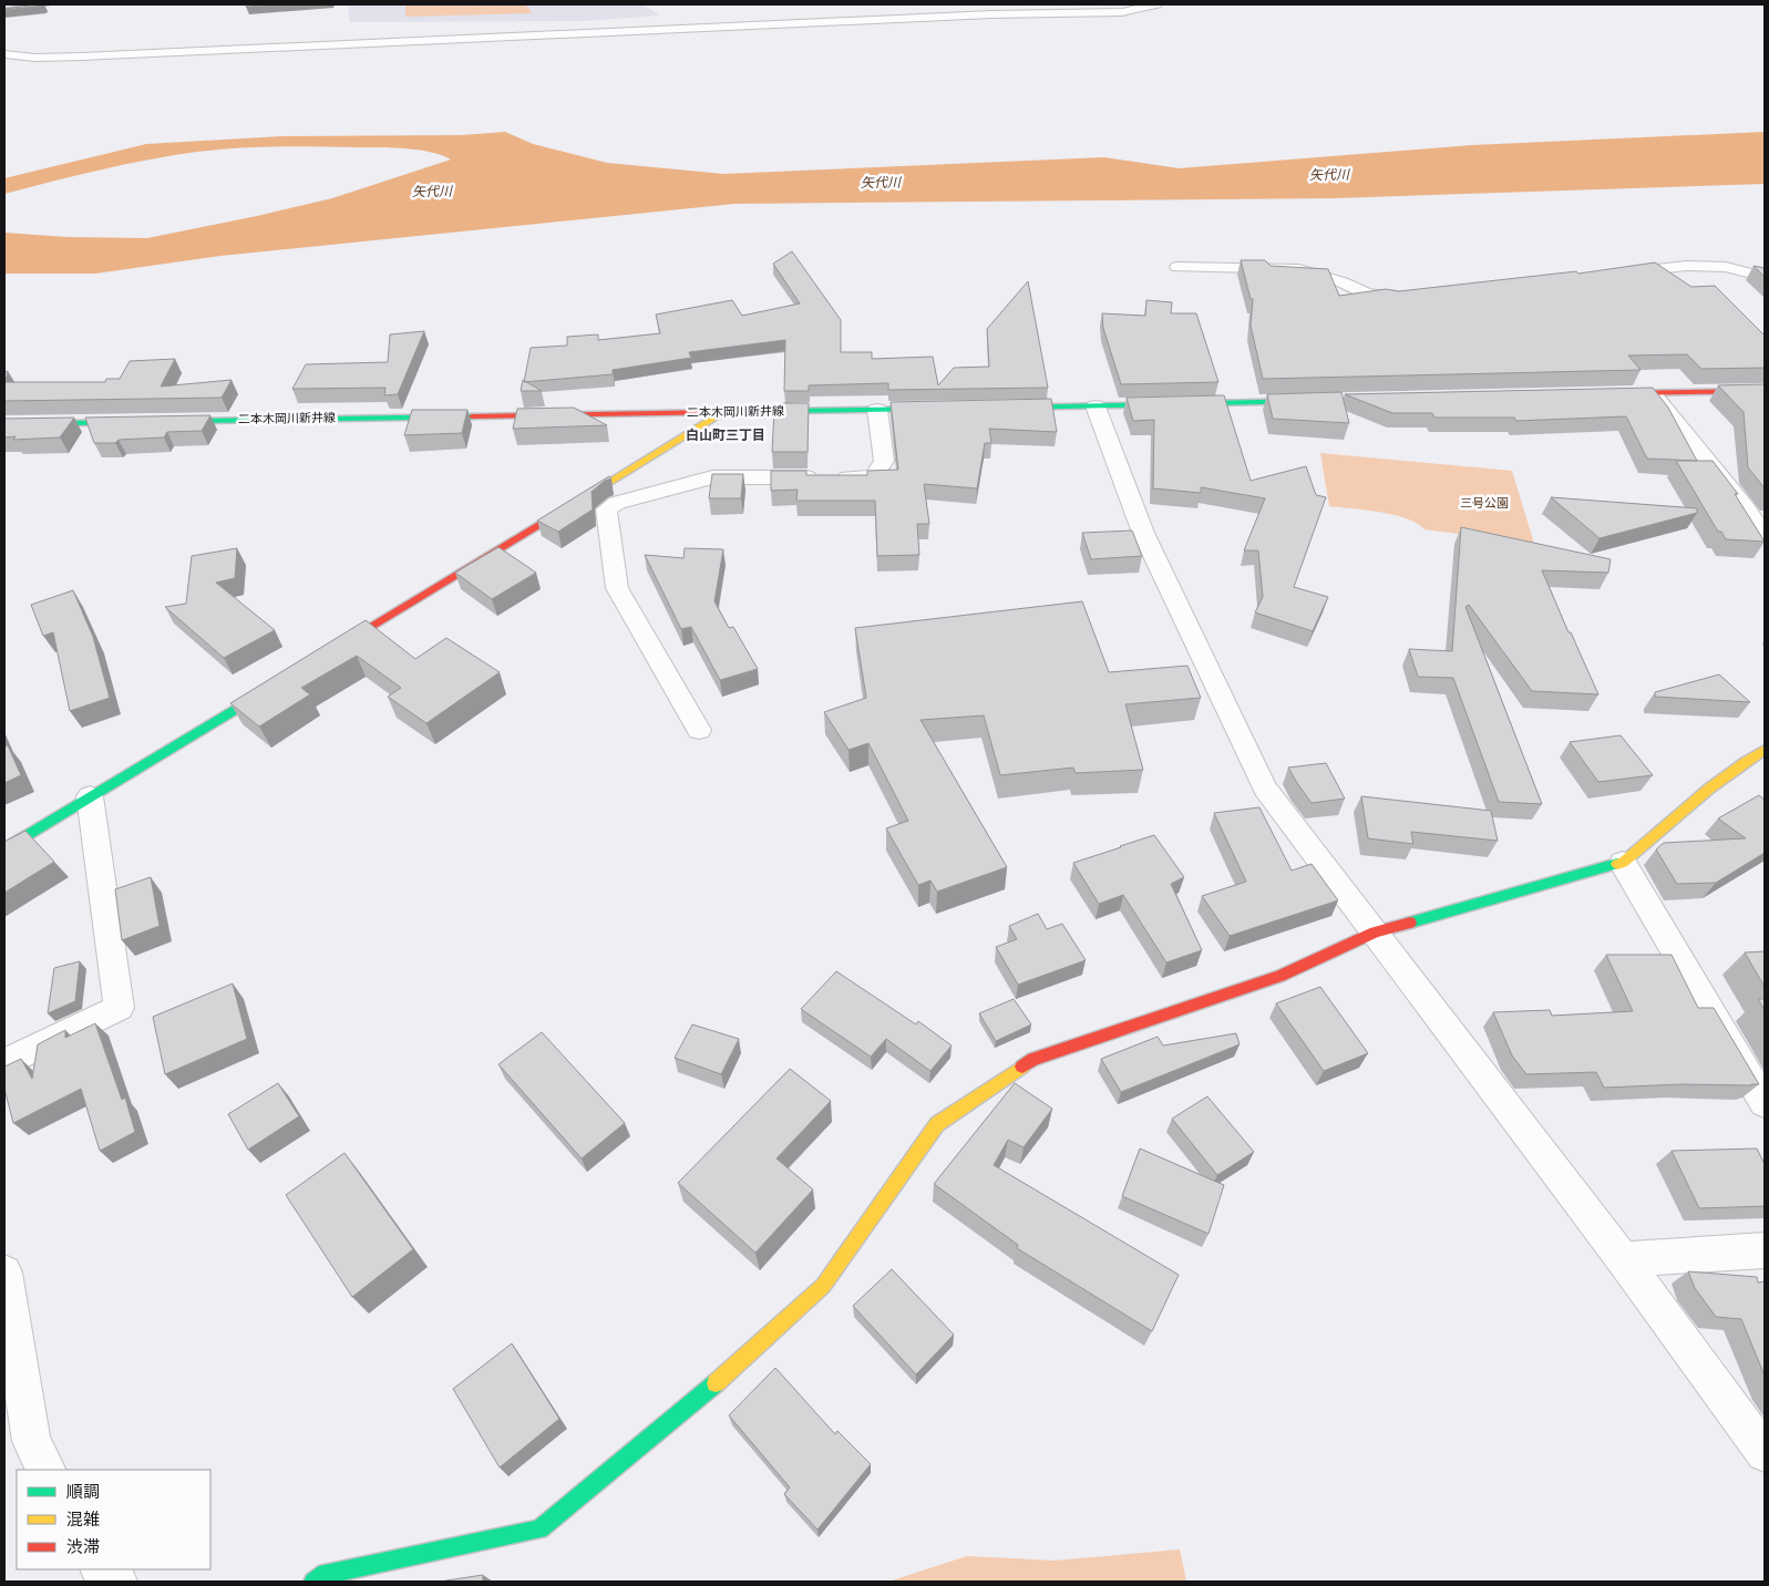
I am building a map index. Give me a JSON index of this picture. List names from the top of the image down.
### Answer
{
  "streets": {
    "street": ["二本木岡川新井線"]
  },
  "districts": ["白山町三丁目"],
  "water": ["矢代川"],
  "parks": ["三号公園"],
  "legend": ["順調", "混雑", "渋滞"]
}
